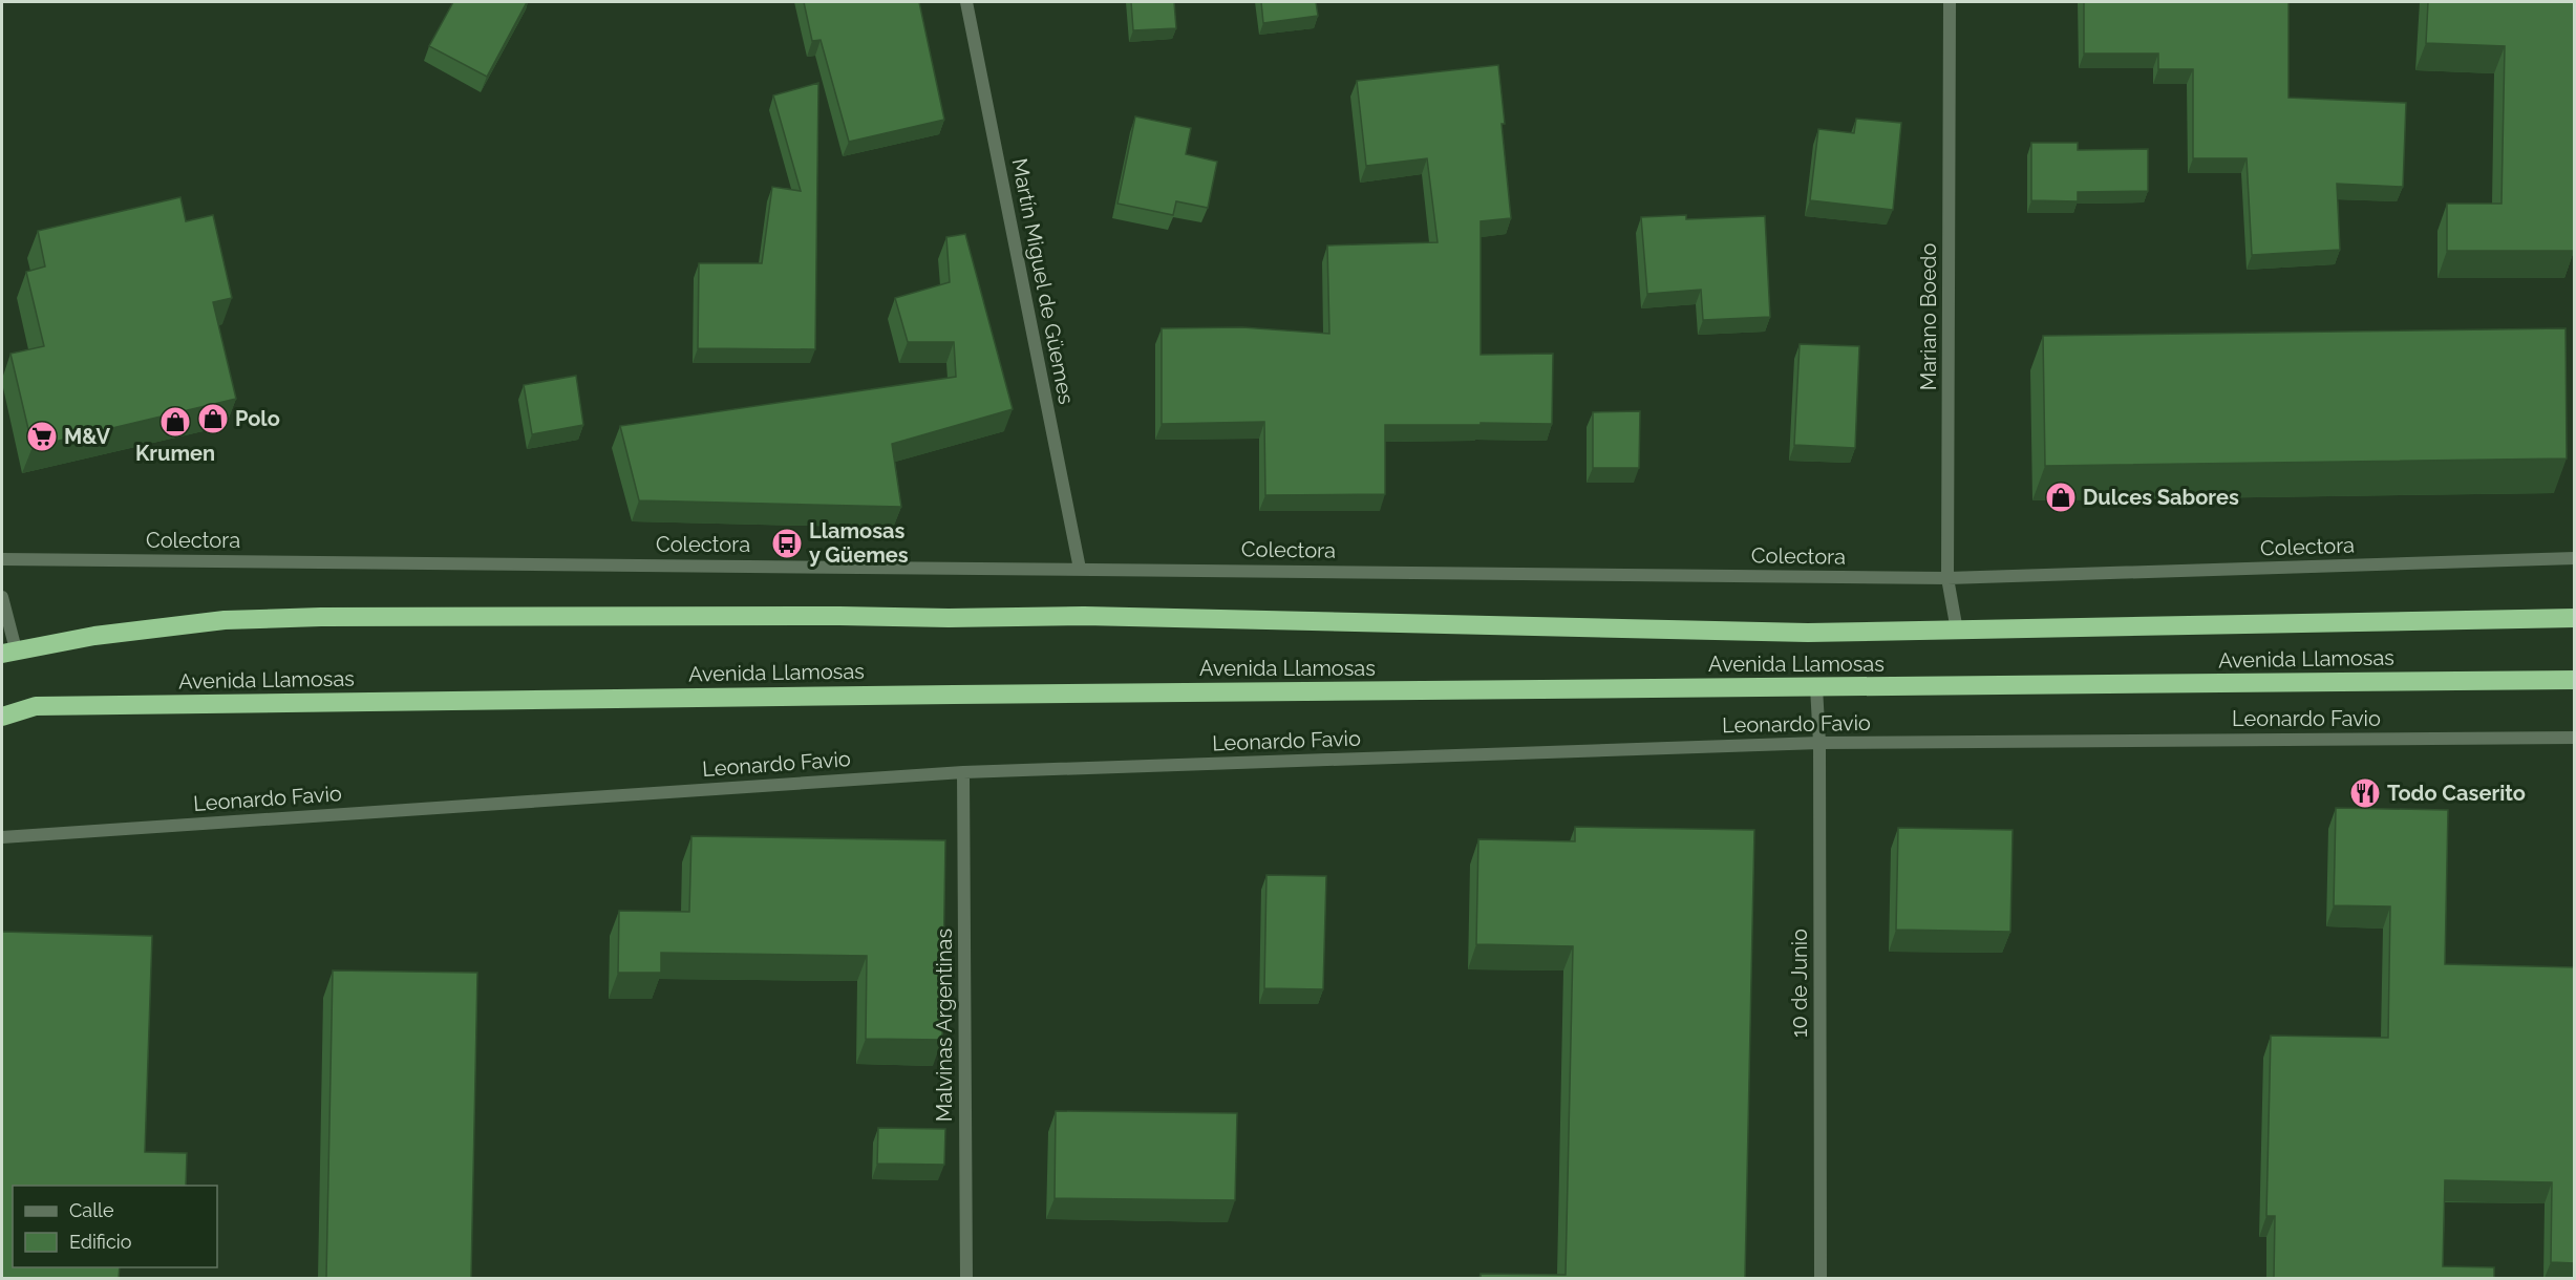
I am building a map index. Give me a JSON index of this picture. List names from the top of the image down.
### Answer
{
  "streets": {
    "highway": ["Avenida Llamosas"],
    "street": [
      "Martín Miguel de Güemes",
      "Mariano Boedo",
      "Colectora",
      "Leonardo Favio",
      "10 de Junio",
      "Malvinas Argentinas"
    ]
  },
  "crossings": [
    ["Martín Miguel de Güemes", "Colectora"],
    ["Mariano Boedo", "Colectora"],
    ["Mariano Boedo", "Avenida Llamosas"],
    ["Avenida Llamosas", "10 de Junio"],
    ["Leonardo Favio", "10 de Junio"],
    ["Leonardo Favio", "Malvinas Argentinas"]
  ],
  "places": {
    "shop": ["Polo", "Krumen", "Dulces Sabores"],
    "supermarket": ["M&V"],
    "bus stop": ["Llamosas y Güemes"],
    "restaurant": ["Todo Caserito"]
  },
  "legend": ["Calle", "Edificio"]
}
